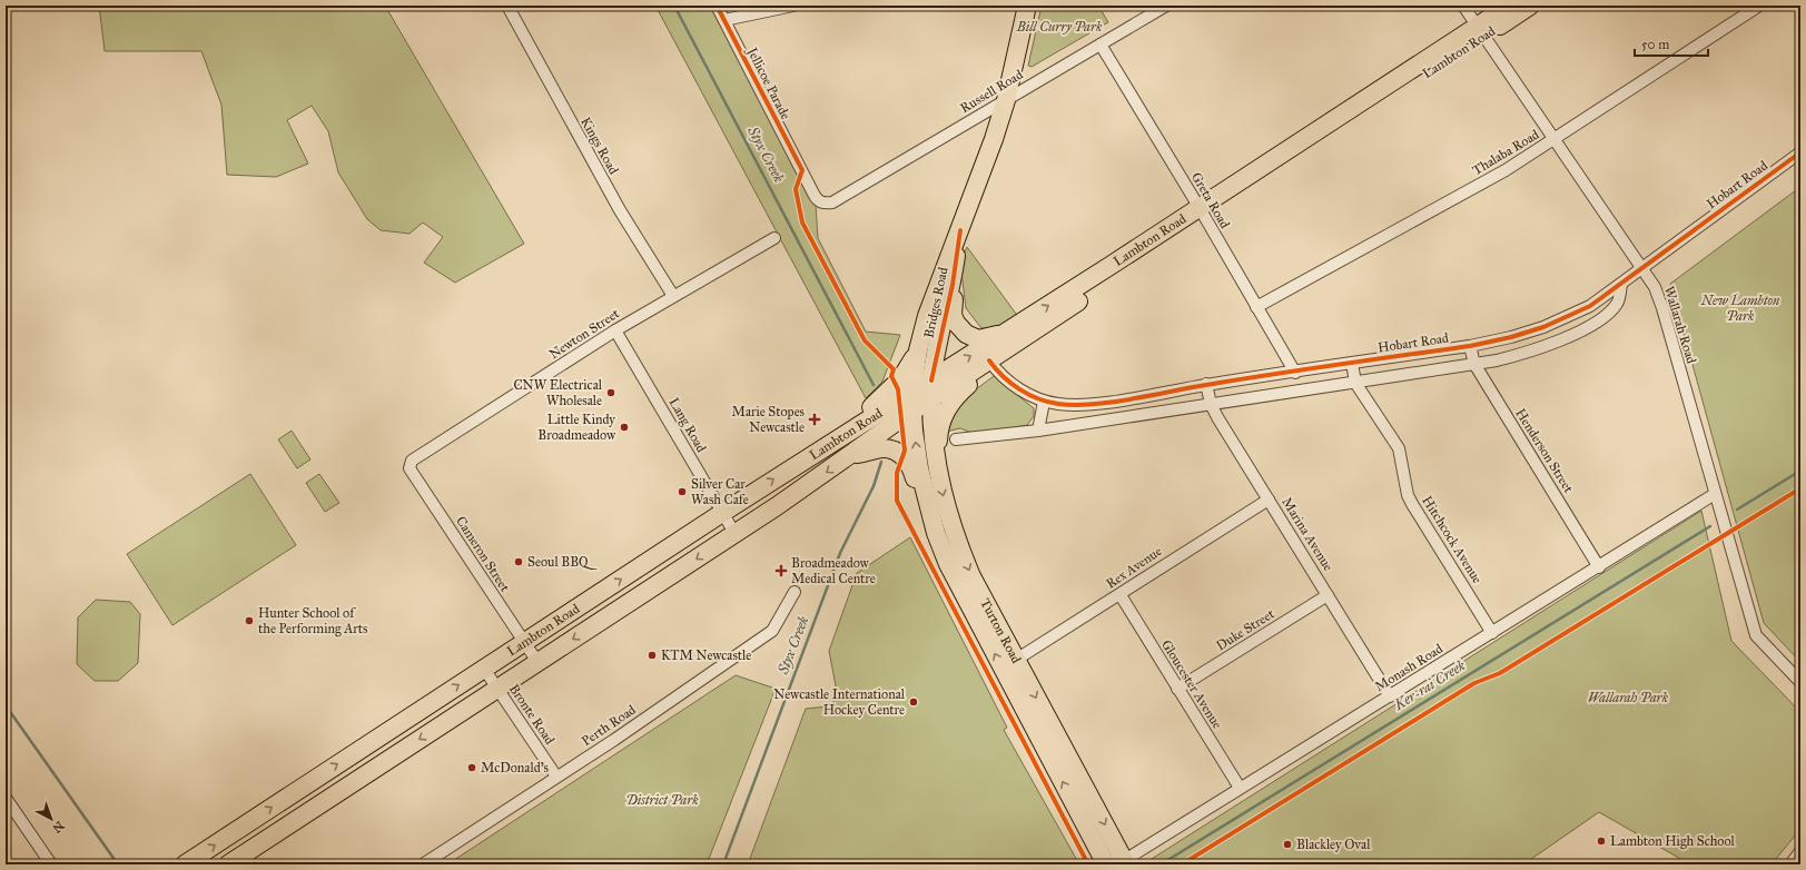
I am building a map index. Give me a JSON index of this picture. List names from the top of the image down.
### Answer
{
  "streets": {
    "main road": ["Lambton Road", "Bridges Road", "Turton Road"],
    "street": [
      "Jellicoe Parade",
      "Russell Road",
      "Kings Road",
      "Thalaba Road",
      "Hobart Road",
      "Greta Road",
      "Wallarah Road",
      "Newton Street",
      "Lang Road",
      "Henderson Street",
      "Marina Avenue",
      "Hitchcock Avenue",
      "Cameron Street",
      "Rex Avenue",
      "Duke Street",
      "Monash Road",
      "Gloucester Avenue",
      "Bronte Road",
      "Perth Road"
    ]
  },
  "crossings": [
    ["Lambton Road", "Hobart Road"],
    ["Lambton Road", "Greta Road"],
    ["Lambton Road", "Bridges Road"],
    ["Lambton Road", "Wallarah Road"],
    ["Lambton Road", "Lang Road"],
    ["Lambton Road", "Cameron Street"],
    ["Lambton Road", "Turton Road"],
    ["Lambton Road", "Bronte Road"],
    ["Jellicoe Parade", "Russell Road"],
    ["Russell Road", "Greta Road"],
    ["Russell Road", "Bridges Road"],
    ["Kings Road", "Newton Street"],
    ["Thalaba Road", "Greta Road"],
    ["Thalaba Road", "Wallarah Road"],
    ["Hobart Road", "Greta Road"],
    ["Hobart Road", "Wallarah Road"],
    ["Hobart Road", "Henderson Street"],
    ["Hobart Road", "Marina Avenue"],
    ["Hobart Road", "Hitchcock Avenue"],
    ["Bridges Road", "Turton Road"],
    ["Wallarah Road", "Monash Road"],
    ["Newton Street", "Lang Road"],
    ["Newton Street", "Cameron Street"],
    ["Henderson Street", "Monash Road"],
    ["Marina Avenue", "Rex Avenue"],
    ["Marina Avenue", "Duke Street"],
    ["Marina Avenue", "Monash Road"],
    ["Hitchcock Avenue", "Monash Road"],
    ["Rex Avenue", "Turton Road"],
    ["Rex Avenue", "Gloucester Avenue"],
    ["Duke Street", "Gloucester Avenue"],
    ["Turton Road", "Monash Road"],
    ["Monash Road", "Gloucester Avenue"],
    ["Bronte Road", "Perth Road"]
  ],
  "water": ["Styx Creek", "Ker-rai Creek"],
  "parks": [
    "Bill Curry Park",
    "New Lambton Park",
    "Wallarah Park",
    "District Park"
  ],
  "places": {
    "other": [
      "CNW Electrical Wholesale",
      "Little Kindy Broadmeadow",
      "Silver Car Wash Cafe",
      "Seoul BBQ",
      "Hunter School of the Performing Arts",
      "KTM Newcastle",
      "Newcastle International Hockey Centre",
      "McDonald's",
      "Lambton High School",
      "Blackley Oval"
    ],
    "health": ["Marie Stopes Newcastle", "Broadmeadow Medical Centre"]
  },
  "scale_bar": "50 m",
  "north": "bottom right"
}
